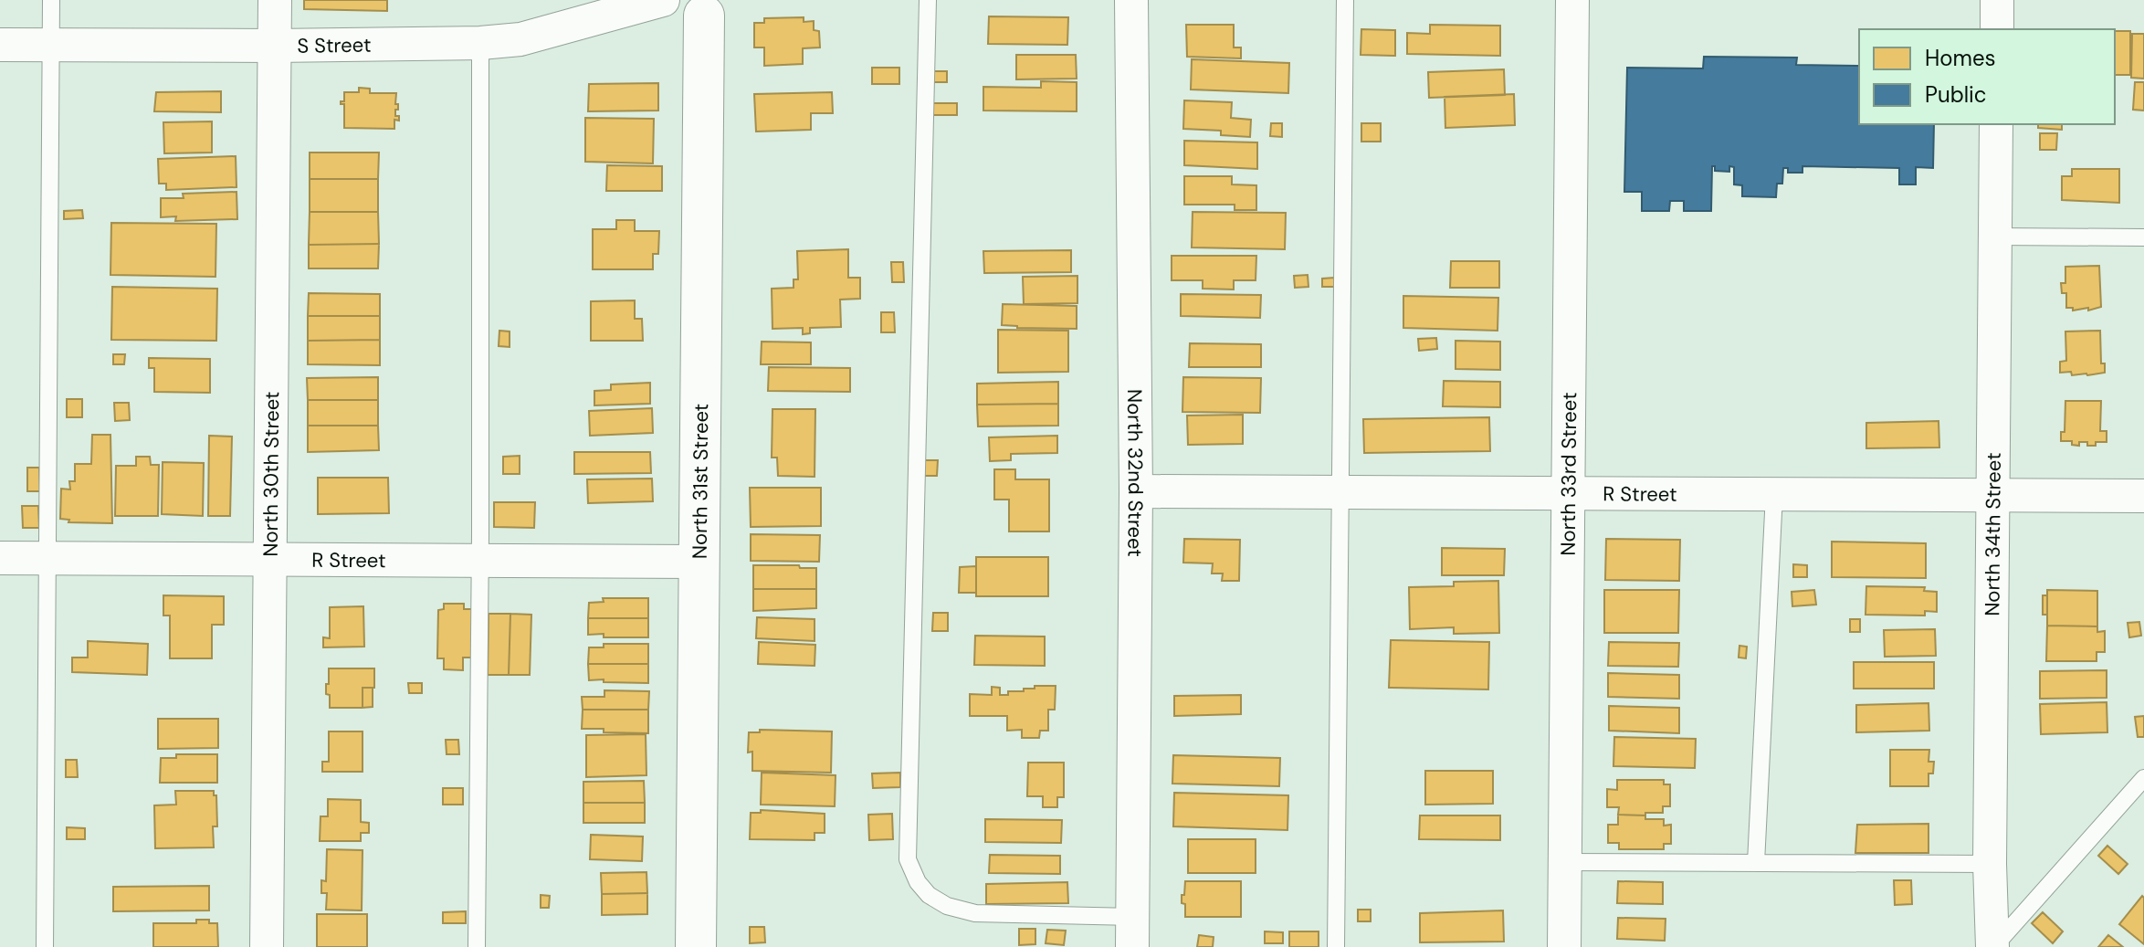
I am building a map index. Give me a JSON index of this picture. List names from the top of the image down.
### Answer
{
  "streets": {
    "street": [
      "S Street",
      "North 30th Street",
      "North 32nd Street",
      "North 33rd Street",
      "North 31st Street",
      "R Street",
      "North 34th Street"
    ]
  },
  "crossings": [
    ["S Street", "North 30th Street"],
    ["North 30th Street", "R Street"],
    ["North 32nd Street", "R Street"],
    ["North 33rd Street", "R Street"],
    ["North 31st Street", "R Street"],
    ["R Street", "North 34th Street"]
  ],
  "legend": ["Homes", "Public"]
}
